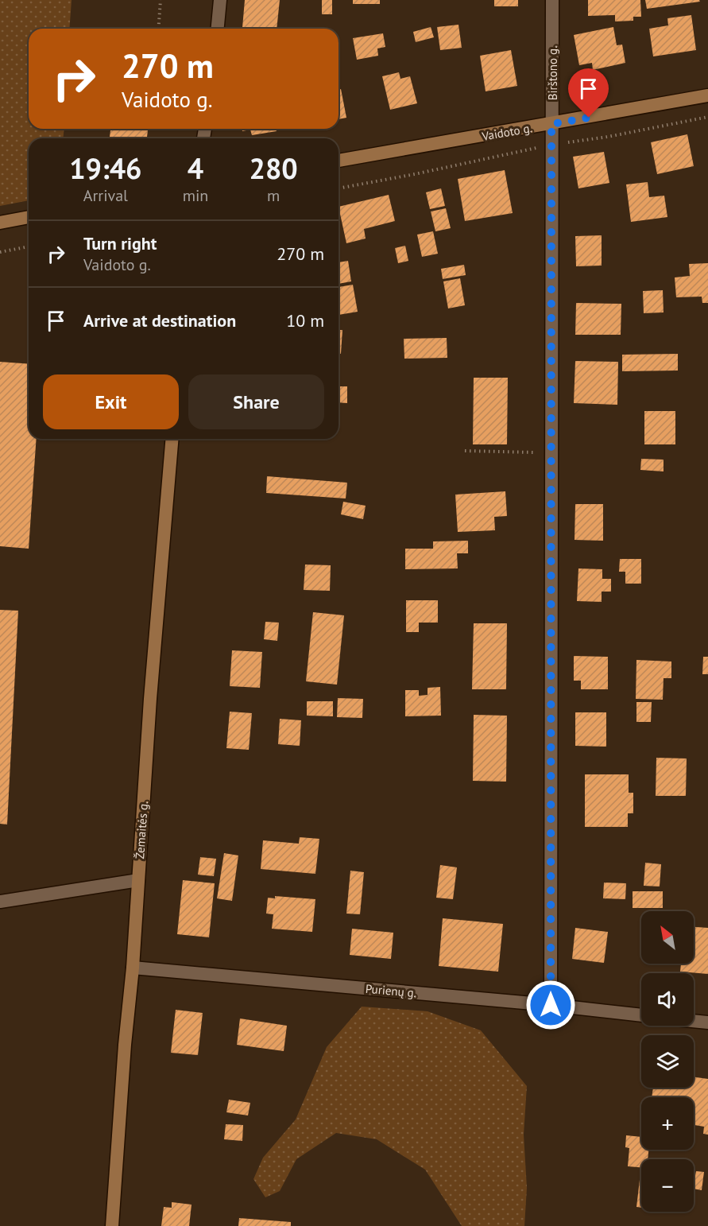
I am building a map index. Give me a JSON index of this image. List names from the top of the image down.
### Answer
{
  "streets": {
    "main road": ["Vaidoto g.", "Žemaitės g."],
    "street": ["Birštono g.", "Purienų g."]
  },
  "crossings": [
    ["Birštono g.", "Vaidoto g."],
    ["Birštono g.", "Purienų g."],
    ["Žemaitės g.", "Purienų g."]
  ],
  "north": "top left",
  "page": {
    "turn": ["270 m", "Vaidoto g."],
    "eta": [
      "19:46",
      "Arrival",
      "4",
      "min",
      "280",
      "m"
    ],
    "list": [
      {
        "name": "Turn right",
        "note": "Vaidoto g.",
        "value": "270 m"
      },
      {
        "name": "Arrive at destination",
        "value": "10 m"
      }
    ],
    "buttons": ["Exit", "Share"],
    "map_buttons": ["+", "−"]
  }
}
